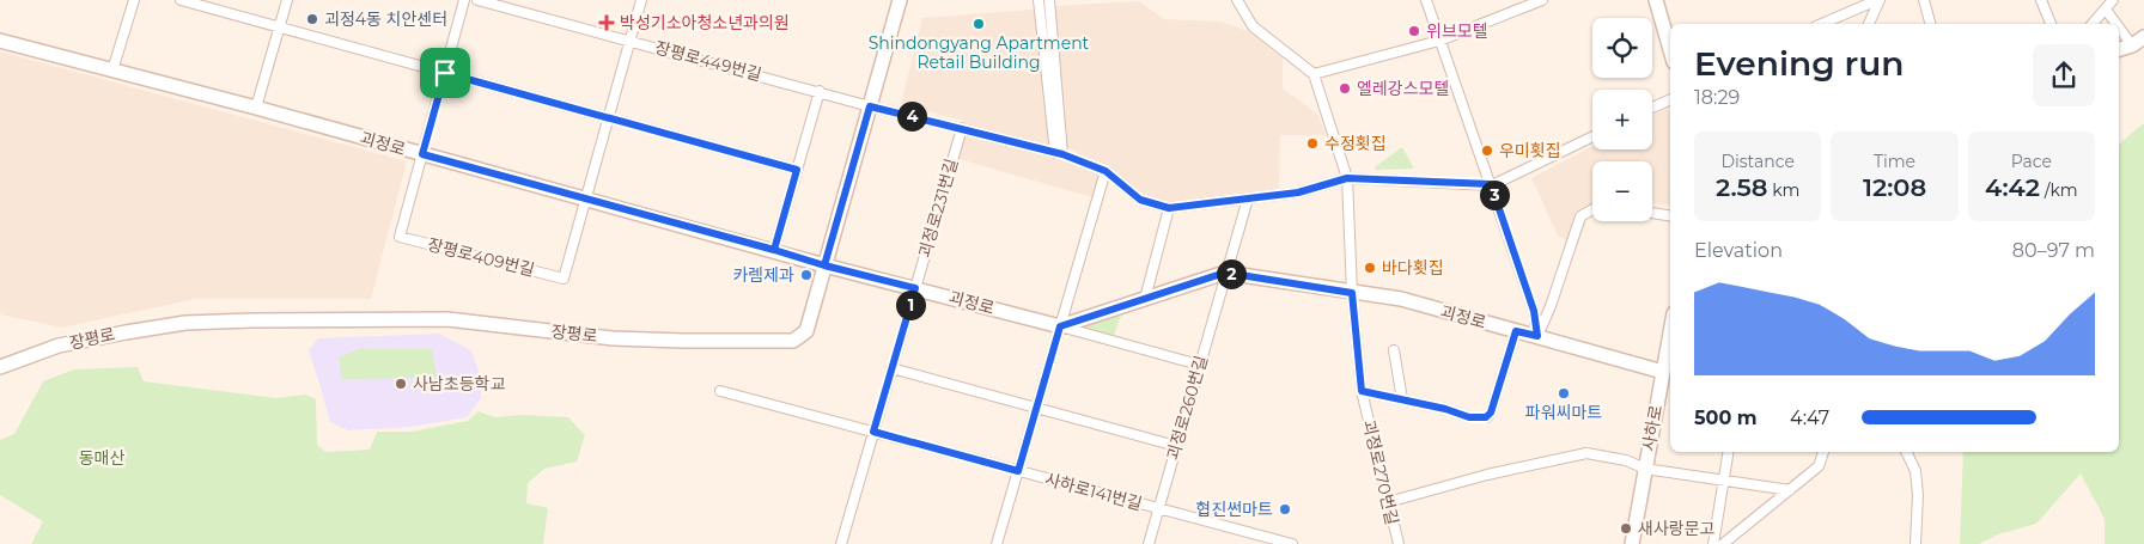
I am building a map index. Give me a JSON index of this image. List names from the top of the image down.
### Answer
{
  "streets": {
    "main road": ["괴정로", "장평로", "사하로"],
    "street": [
      "장평로449번길",
      "괴정로231번길",
      "장평로409번길",
      "괴정로260번길",
      "괴정로270번길",
      "사하로141번길"
    ]
  },
  "crossings": [
    ["장평로449번길", "괴정로231번길"],
    ["장평로449번길", "장평로"],
    ["괴정로", "괴정로231번길"],
    ["괴정로", "장평로409번길"],
    ["괴정로", "장평로"],
    ["괴정로", "괴정로260번길"],
    ["괴정로", "사하로"],
    ["괴정로", "괴정로270번길"],
    ["괴정로231번길", "사하로141번길"],
    ["괴정로260번길", "사하로141번길"]
  ],
  "parks": ["동매산"],
  "places": {
    "other": [
      "괴정4동 치안센터",
      "Shindongyang Apartment Retail Building",
      "위브모텔",
      "엘레강스모텔",
      "수정횟집",
      "우미횟집",
      "바다횟집",
      "카렘제과",
      "사남초등학교",
      "파워씨마트",
      "협진썬마트",
      "새사랑문고"
    ],
    "health": ["박성기소아청소년과의원"]
  },
  "page": {
    "map_buttons": ["+", "−"],
    "heading": ["Evening run", "18:29"],
    "pins": [
      "4",
      "3",
      "2",
      "1"
    ],
    "stats": [
      ["Distance", "2.58 km"],
      ["Time", "12:08"],
      ["Pace", "4:42 /km"]
    ],
    "chart": ["Elevation", "80–97 m"],
    "list": [
      {
        "name": "500 m",
        "note": "4:47"
      }
    ]
  }
}
